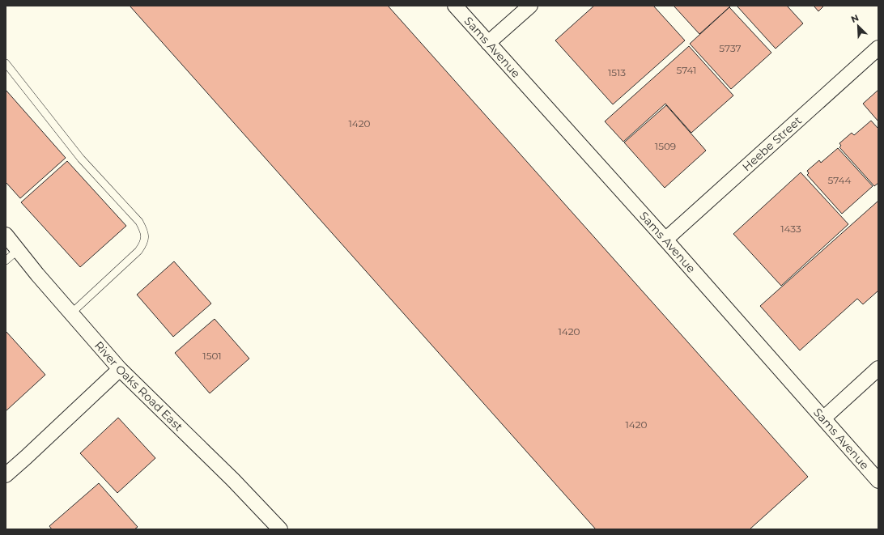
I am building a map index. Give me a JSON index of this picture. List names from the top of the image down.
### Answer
{
  "streets": {
    "street": ["Sams Avenue", "Heebe Street", "River Oaks Road East"]
  },
  "crossings": [
    ["Sams Avenue", "Heebe Street"]
  ],
  "house_numbers": [
    "5737",
    "5741",
    "1513",
    "1420",
    "1509",
    "5744",
    "1433",
    "1420",
    "1501",
    "1420"
  ],
  "north": "top left"
}
